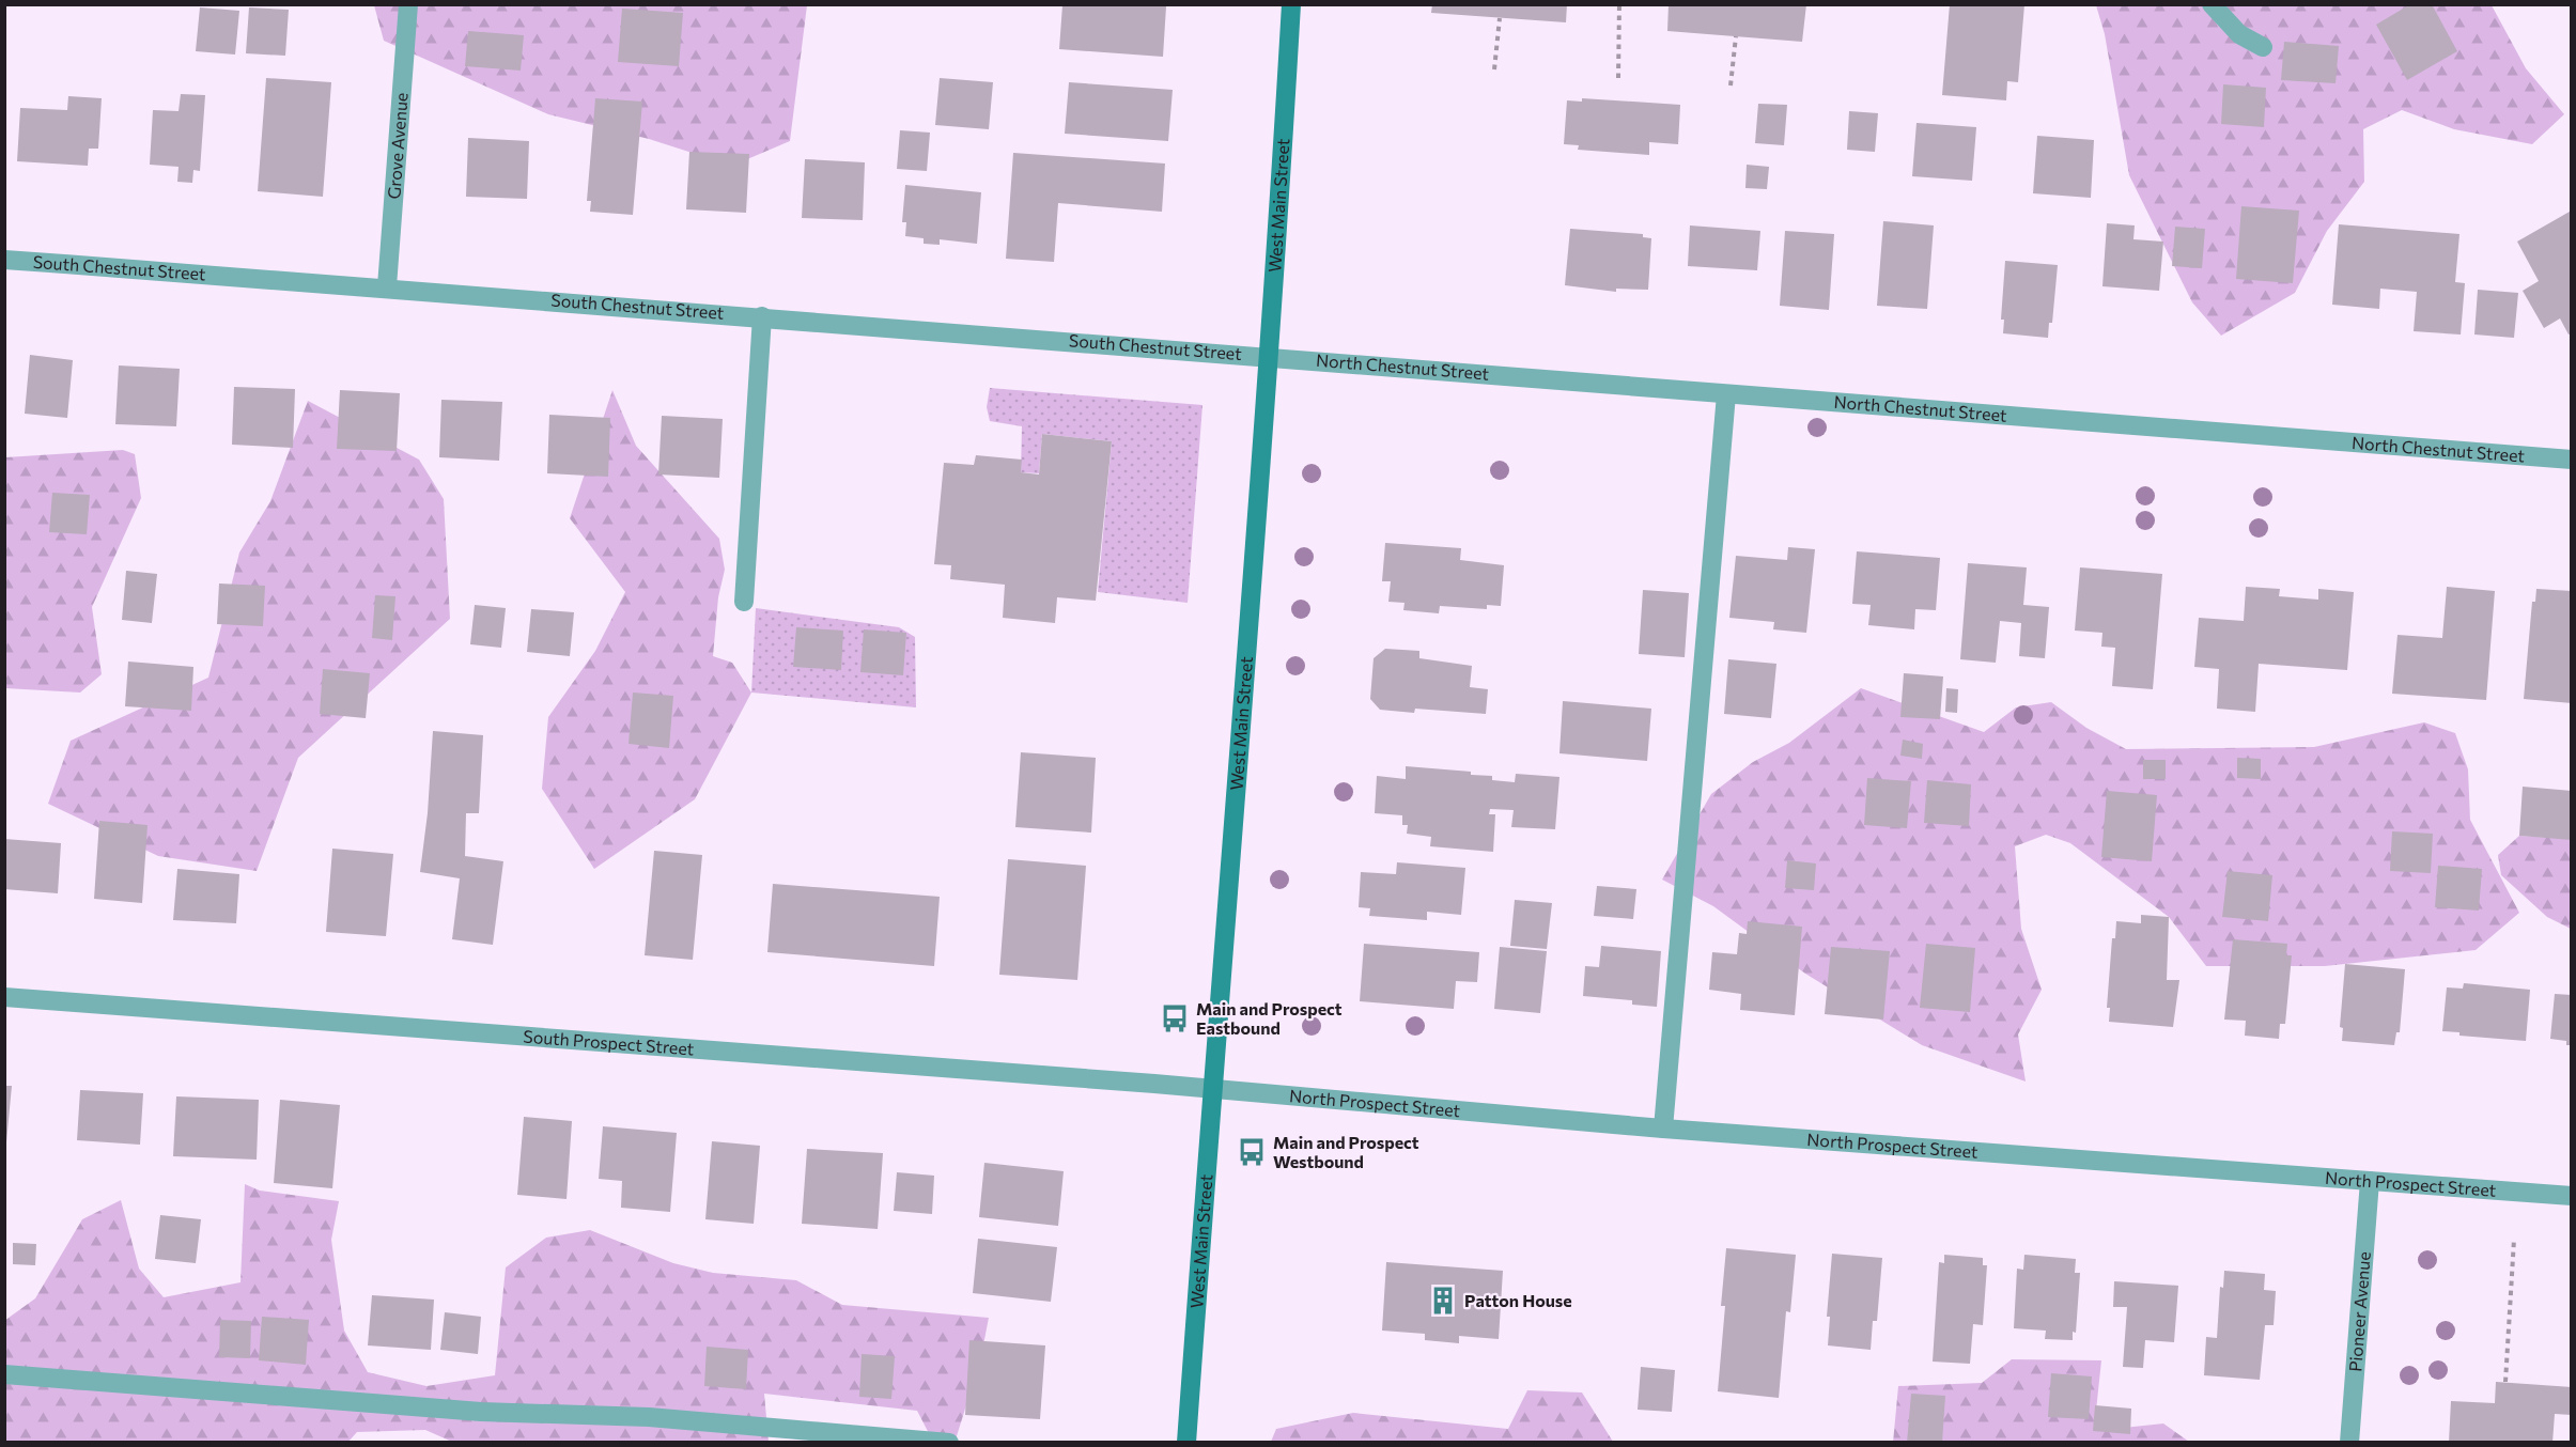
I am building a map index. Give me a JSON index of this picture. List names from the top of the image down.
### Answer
{
  "streets": {
    "main road": ["West Main Street"],
    "street": [
      "Grove Avenue",
      "South Chestnut Street",
      "North Chestnut Street",
      "South Prospect Street",
      "North Prospect Street",
      "Pioneer Avenue"
    ]
  },
  "crossings": [
    ["Grove Avenue", "South Chestnut Street"],
    ["West Main Street", "South Chestnut Street"],
    ["West Main Street", "North Chestnut Street"],
    ["West Main Street", "South Prospect Street"],
    ["West Main Street", "North Prospect Street"],
    ["South Chestnut Street", "North Chestnut Street"],
    ["South Prospect Street", "North Prospect Street"],
    ["North Prospect Street", "Pioneer Avenue"]
  ],
  "places": {
    "bus stop": ["Main and Prospect Eastbound", "Main and Prospect Westbound"],
    "building": ["Patton House"]
  }
}
